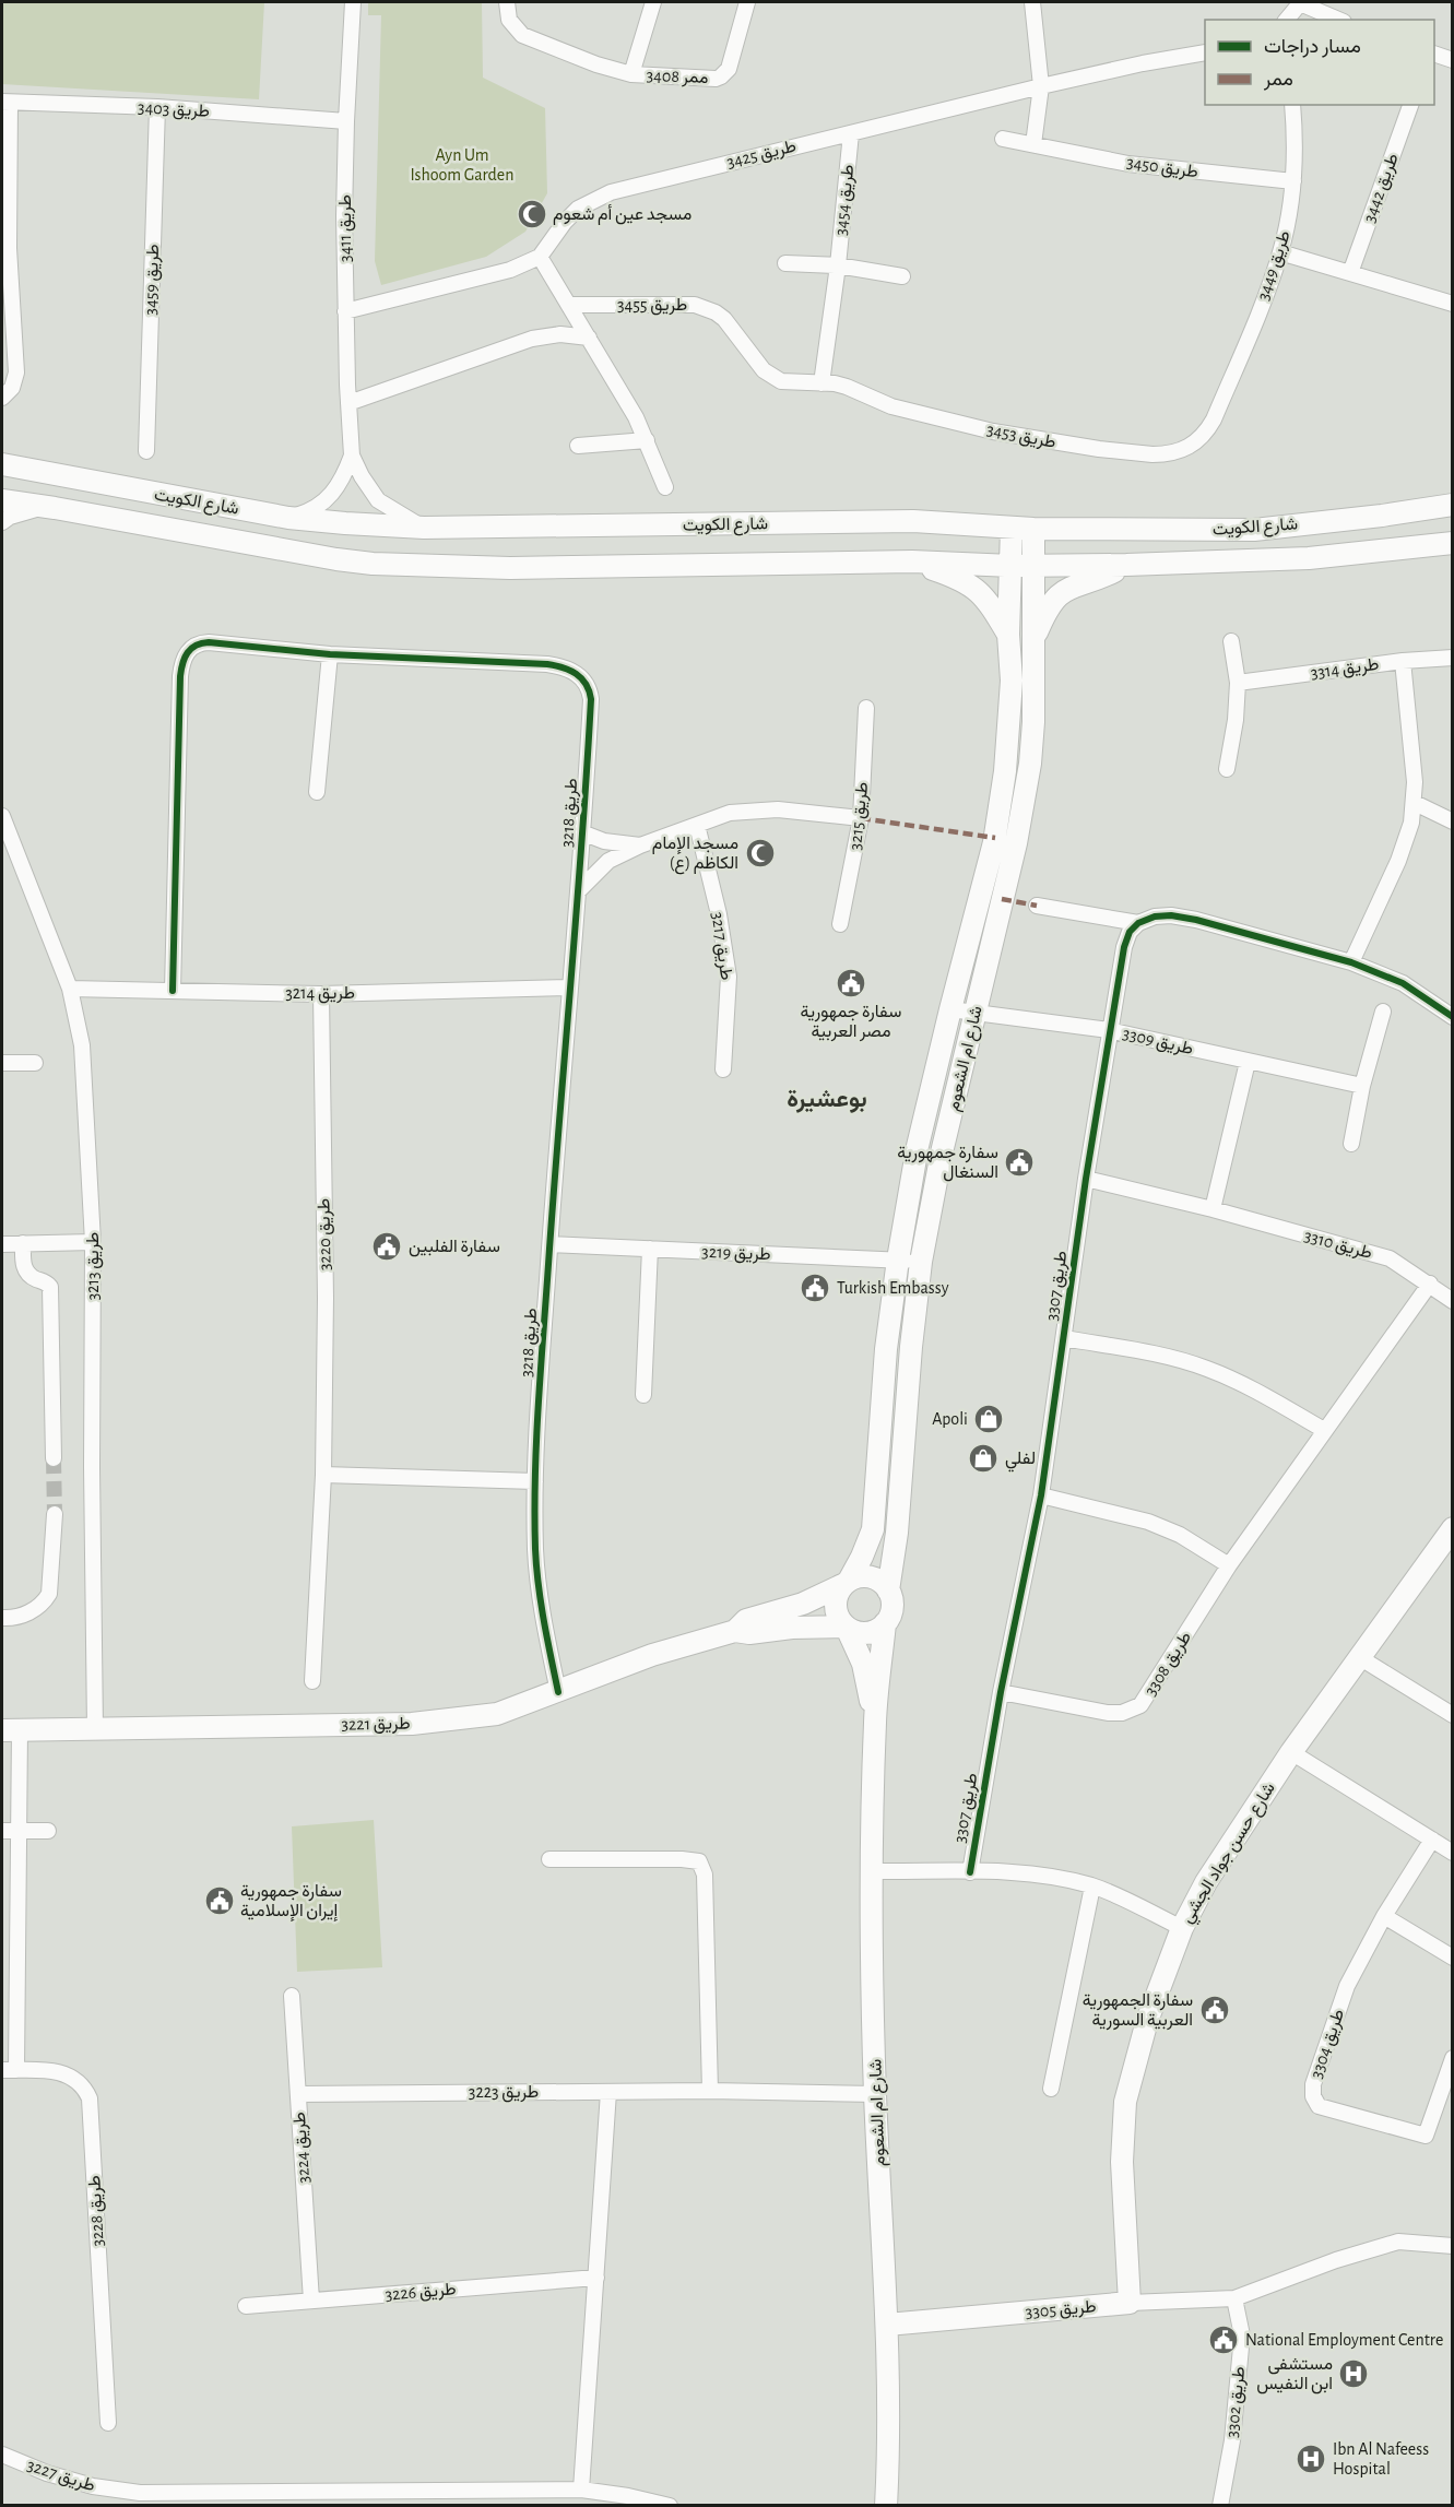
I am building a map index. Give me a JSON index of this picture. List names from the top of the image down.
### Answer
{
  "streets": {
    "street": [
      "ممر 3408",
      "طريق 3403",
      "طريق 3425",
      "طريق 3450",
      "طريق 3442",
      "طريق 3454",
      "طريق 3411",
      "طريق 3449",
      "طريق 3459",
      "طريق 3455",
      "طريق 3453",
      "شارع الكويت",
      "طريق 3314",
      "طريق 3218",
      "طريق 3215",
      "طريق 3217",
      "طريق 3214",
      "طريق 3309",
      "شارع ام الشعوم",
      "طريق 3220",
      "طريق 3310",
      "طريق 3219",
      "طريق 3213",
      "طريق 3307",
      "طريق 3308",
      "طريق 3221",
      "شارع حسن جواد الجشي",
      "طريق 3304",
      "طريق 3223",
      "طريق 3224",
      "طريق 3228",
      "طريق 3226",
      "طريق 3305",
      "طريق 3302",
      "طريق 3227"
    ]
  },
  "crossings": [
    ["طريق 3403", "طريق 3411"],
    ["طريق 3403", "طريق 3459"],
    ["طريق 3425", "طريق 3454"],
    ["طريق 3425", "طريق 3411"],
    ["طريق 3450", "طريق 3449"],
    ["طريق 3454", "طريق 3455"],
    ["طريق 3454", "طريق 3453"],
    ["طريق 3411", "شارع الكويت"],
    ["طريق 3449", "طريق 3453"],
    ["طريق 3455", "طريق 3453"],
    ["شارع الكويت", "شارع ام الشعوم"],
    ["طريق 3218", "طريق 3214"],
    ["طريق 3218", "طريق 3219"],
    ["طريق 3218", "طريق 3221"],
    ["طريق 3214", "طريق 3220"],
    ["طريق 3214", "طريق 3213"],
    ["طريق 3309", "شارع ام الشعوم"],
    ["طريق 3309", "طريق 3307"],
    ["شارع ام الشعوم", "طريق 3219"],
    ["شارع ام الشعوم", "طريق 3221"],
    ["شارع ام الشعوم", "طريق 3223"],
    ["شارع ام الشعوم", "طريق 3305"],
    ["طريق 3310", "طريق 3307"],
    ["طريق 3310", "طريق 3308"],
    ["طريق 3213", "طريق 3221"],
    ["طريق 3307", "طريق 3308"],
    ["شارع حسن جواد الجشي", "طريق 3305"],
    ["طريق 3223", "طريق 3224"],
    ["طريق 3224", "طريق 3226"],
    ["طريق 3305", "طريق 3302"]
  ],
  "districts": ["بوعشيرة"],
  "parks": ["Ayn Um Ishoom Garden"],
  "places": {
    "mosque": ["مسجد عين أم شعوم", "مسجد الإمام الكاظم (ع)"],
    "public building": [
      "سفارة جمهورية مصر العربية",
      "سفارة جمهورية السنغال",
      "سفارة الفلبين",
      "Turkish Embassy",
      "سفارة جمهورية إيران الإسلامية",
      "سفارة الجمهورية العربية السورية",
      "National Employment Centre"
    ],
    "shop": ["Apoli", "لفلي"],
    "hospital": ["مستشفى ابن النفيس", "Ibn Al Nafeess Hospital"]
  },
  "legend": ["مسار دراجات", "ممر"]
}
